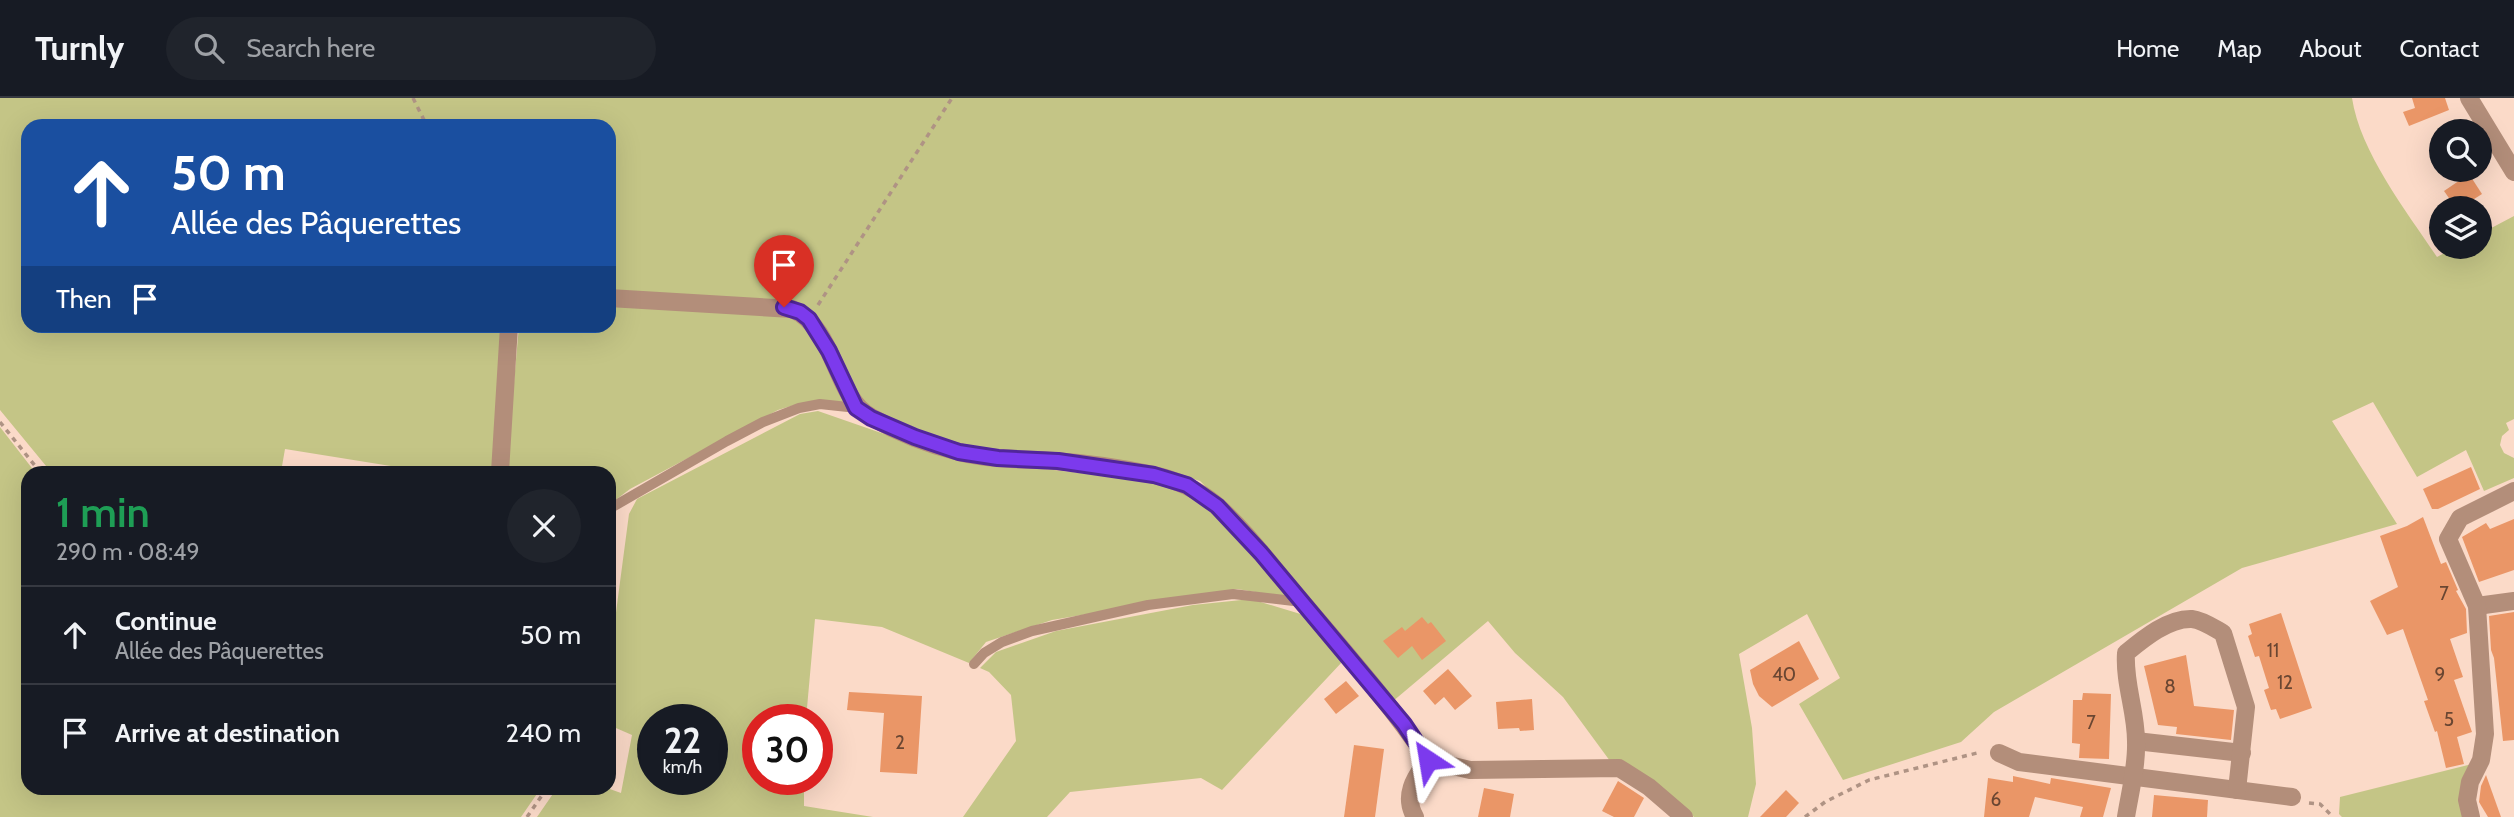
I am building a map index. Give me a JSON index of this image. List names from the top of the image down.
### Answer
{
  "house_numbers": [
    "7",
    "11",
    "40",
    "9",
    "12",
    "8",
    "5",
    "7",
    "2",
    "6"
  ],
  "page": {
    "header": "Turnly",
    "search": "Search here",
    "nav": [
      "Home",
      "Map",
      "About",
      "Contact"
    ],
    "turn": ["50 m", "Allée des Pâquerettes"],
    "then": "Then",
    "heading": ["1 min", "290 m · 08:49"],
    "list": [
      {
        "name": "Continue",
        "note": "Allée des Pâquerettes",
        "value": "50 m"
      },
      {
        "name": "Arrive at destination",
        "value": "240 m"
      }
    ],
    "speed": "22 km/h",
    "limit": "30"
  }
}
